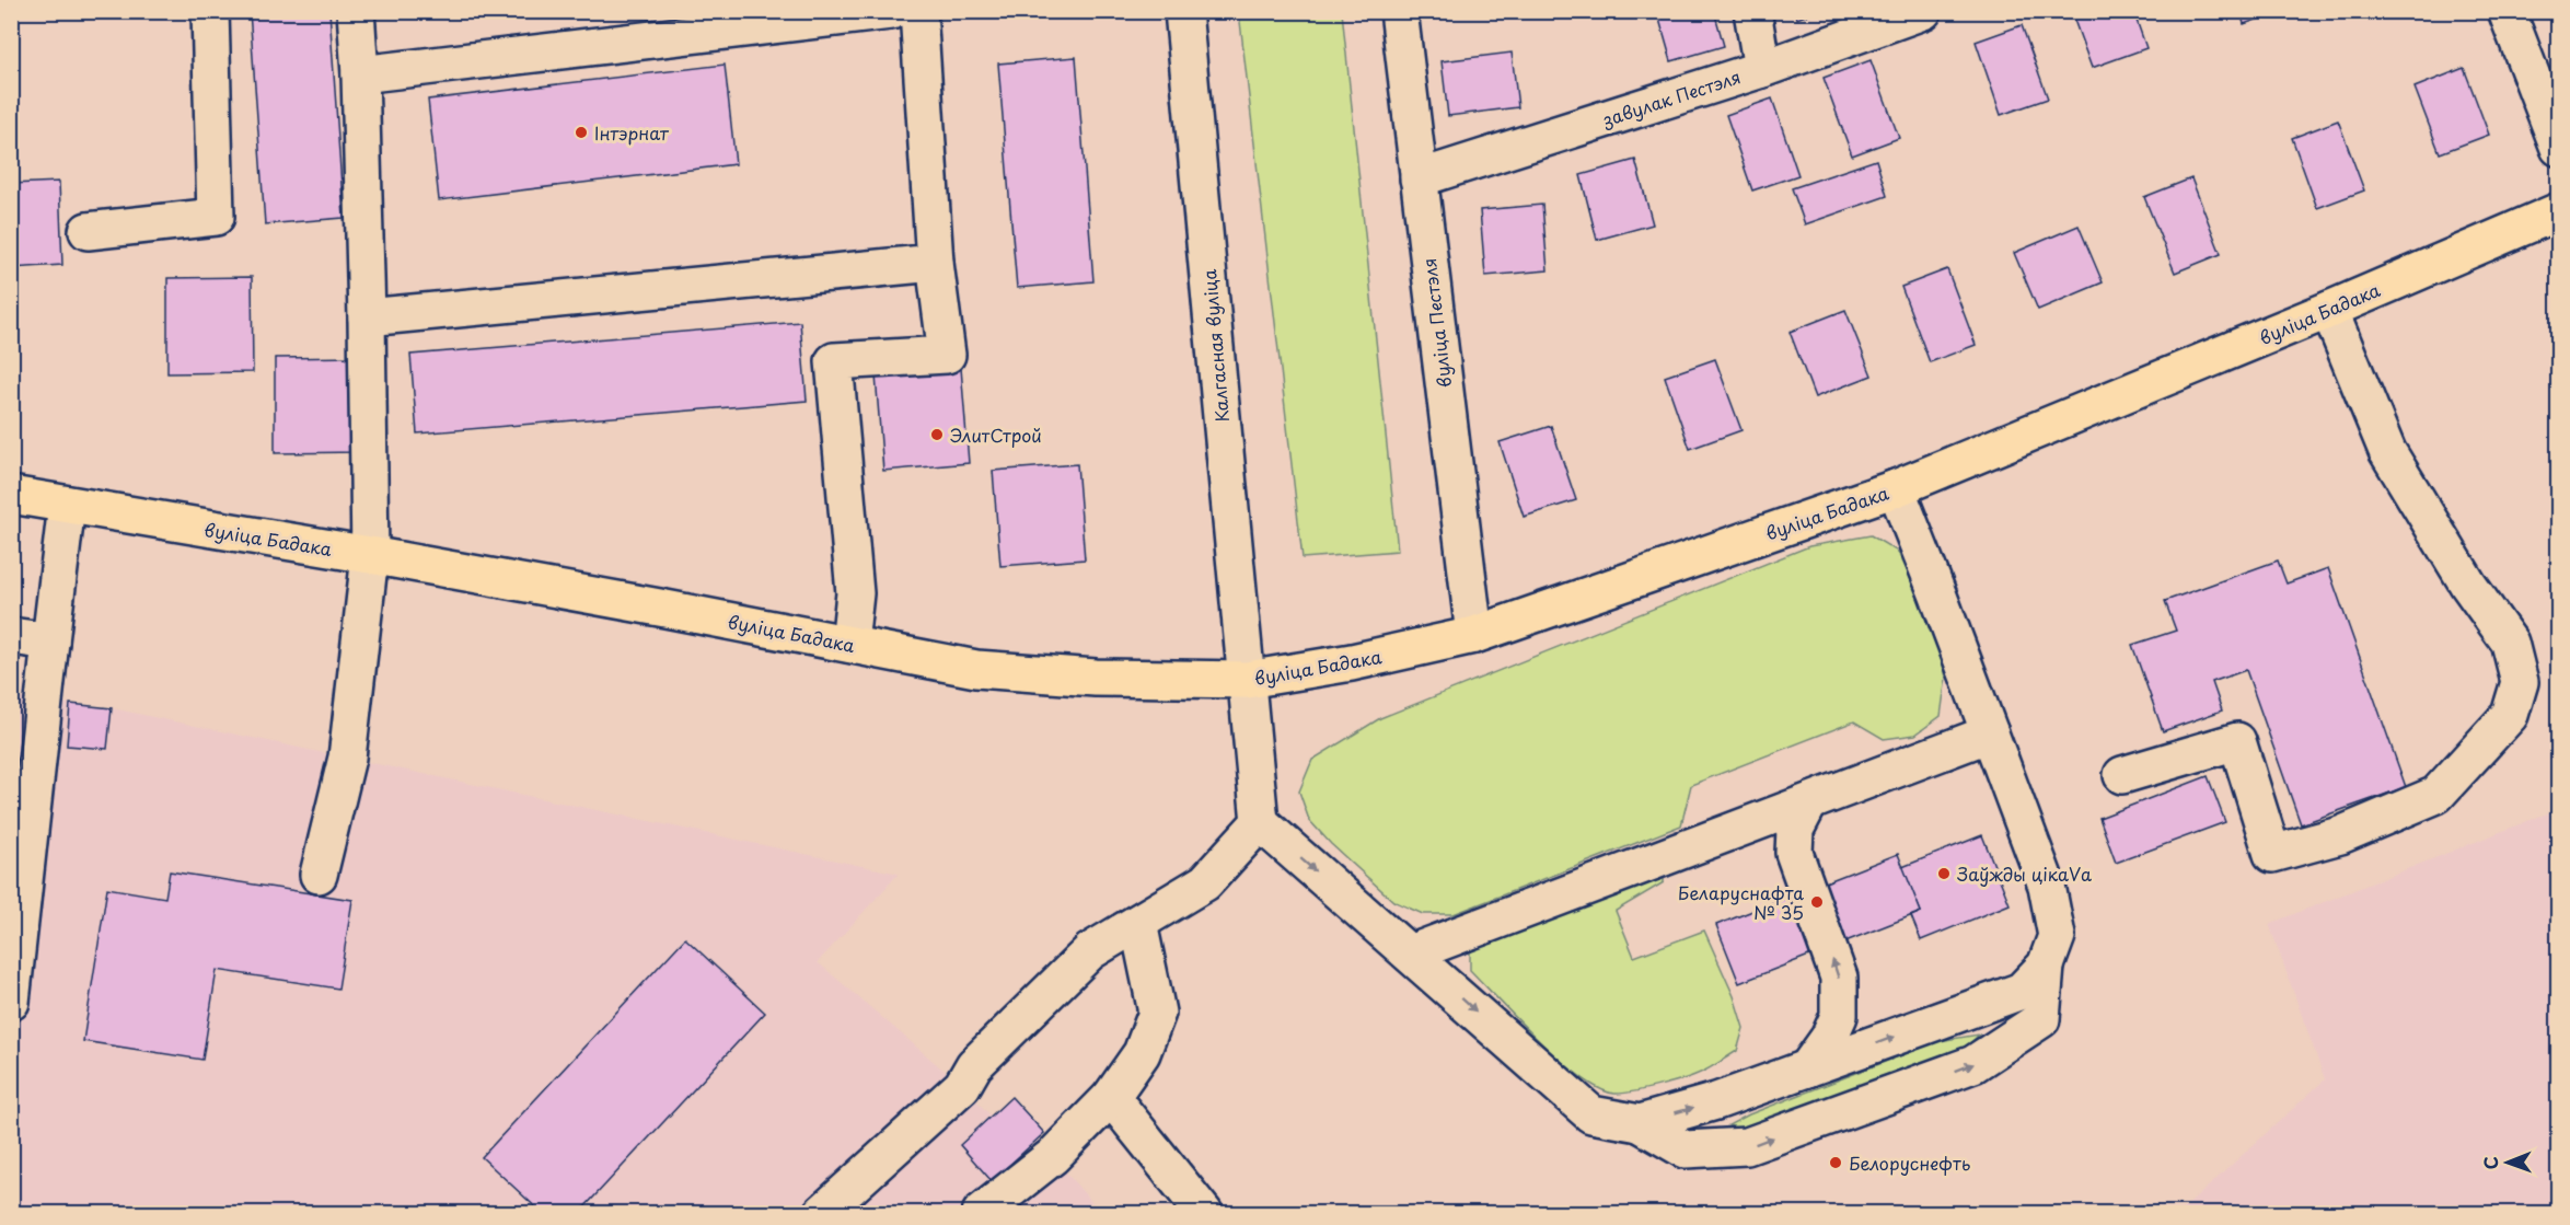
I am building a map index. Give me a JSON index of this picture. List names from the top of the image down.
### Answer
{
  "streets": {
    "main road": ["вуліца Бадака"],
    "street": ["завулак Пестэля", "вуліца Пестэля", "Калгасная вуліца"]
  },
  "crossings": [
    ["завулак Пестэля", "вуліца Пестэля"],
    ["вуліца Бадака", "вуліца Пестэля"],
    ["вуліца Бадака", "Калгасная вуліца"]
  ],
  "places": [
    "Інтэрнат",
    "ЭлитСтрой",
    "Заўжды цікаVа",
    "Беларуснафта № 35",
    "Белоруснефть"
  ],
  "north": "left"
}
